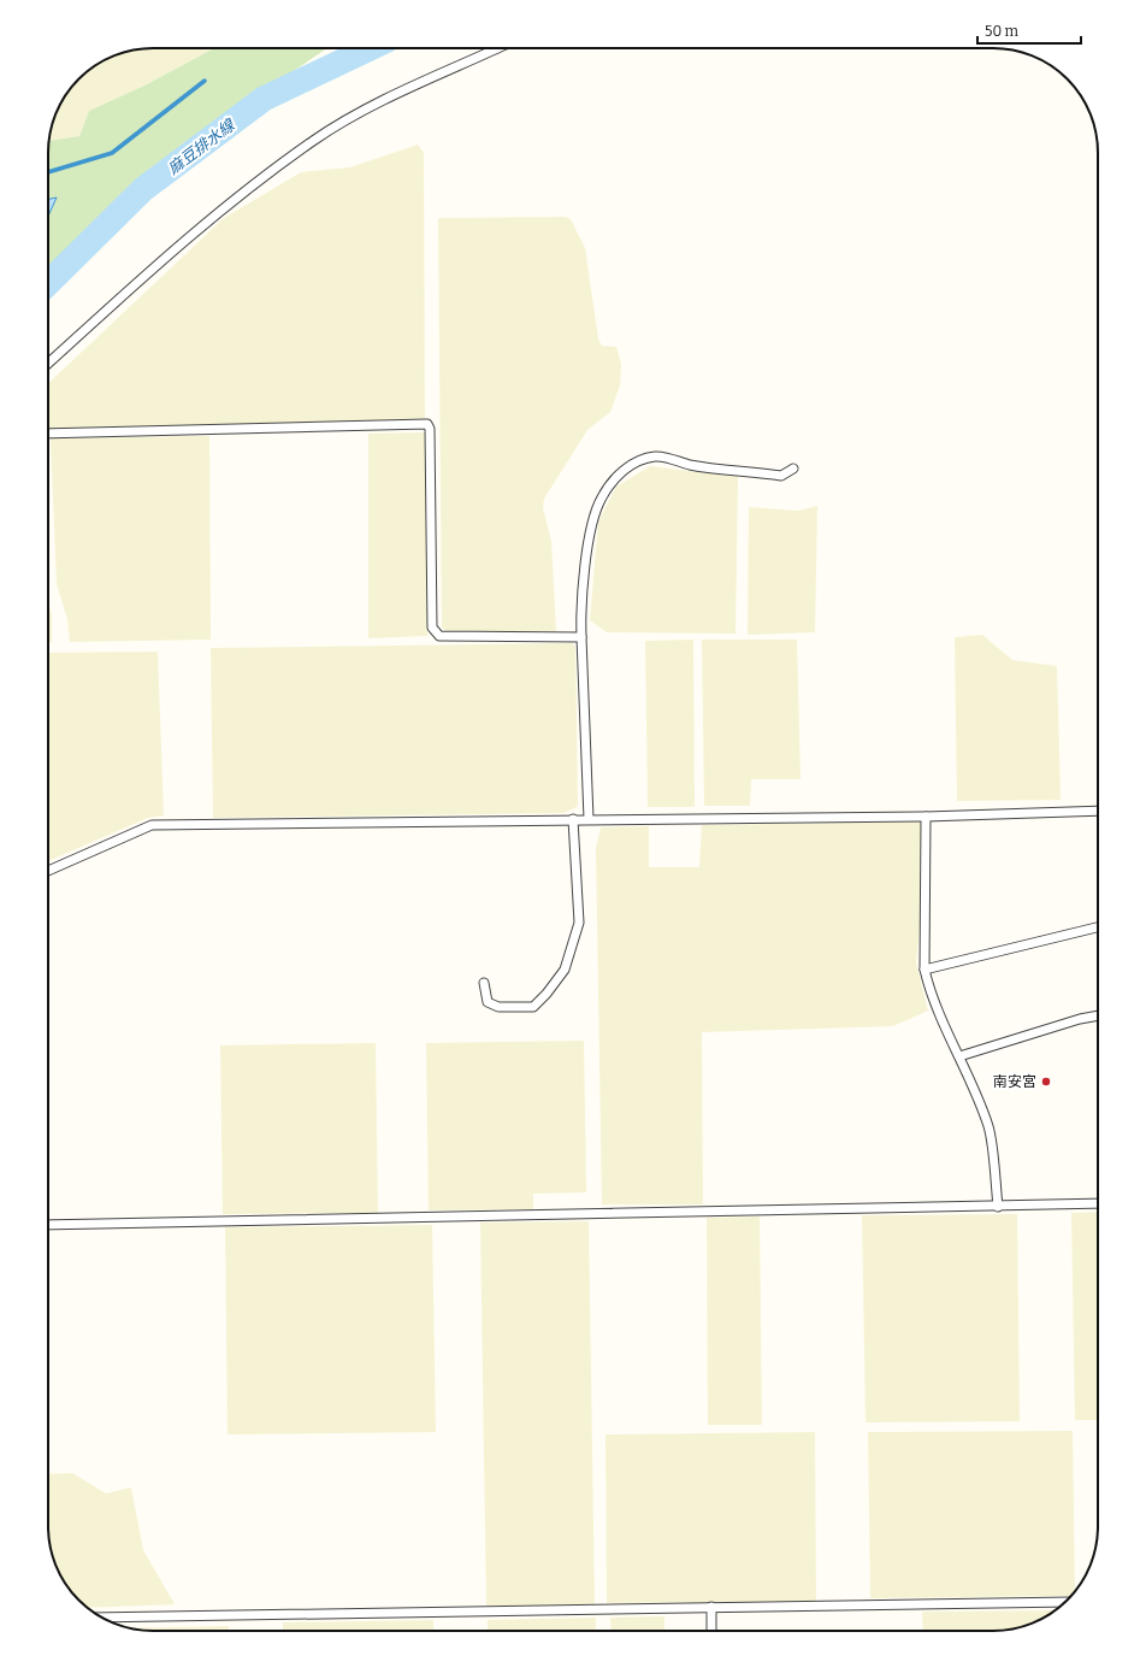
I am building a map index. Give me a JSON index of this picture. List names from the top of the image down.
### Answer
{
  "water": ["麻豆排水線"],
  "places": ["南安宮"],
  "scale_bar": "50 m"
}
